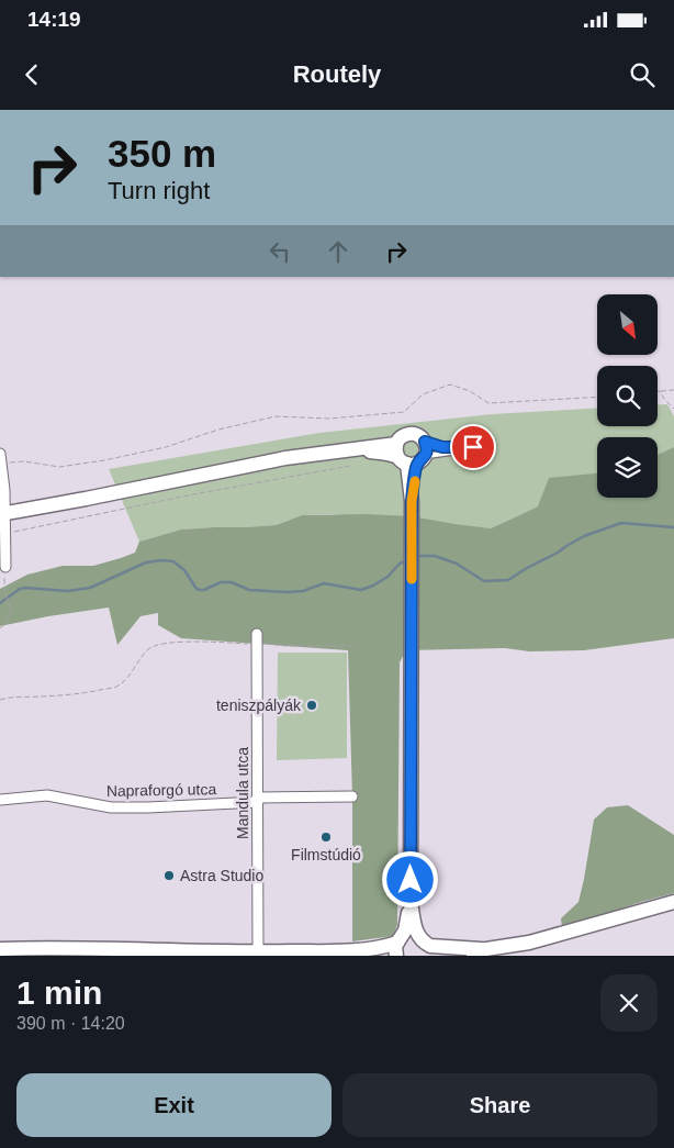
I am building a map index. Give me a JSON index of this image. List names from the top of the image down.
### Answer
{
  "streets": {
    "street": ["Napraforgó utca", "Mandula utca"]
  },
  "crossings": [
    ["Napraforgó utca", "Mandula utca"]
  ],
  "places": ["teniszpályák", "Filmstúdió", "Astra Studio"],
  "north": "bottom right",
  "page": {
    "status": "14:19",
    "header": "Routely",
    "turn": ["350 m", "Turn right"],
    "heading": ["1 min", "390 m · 14:20"],
    "buttons": ["Exit", "Share"]
  }
}
